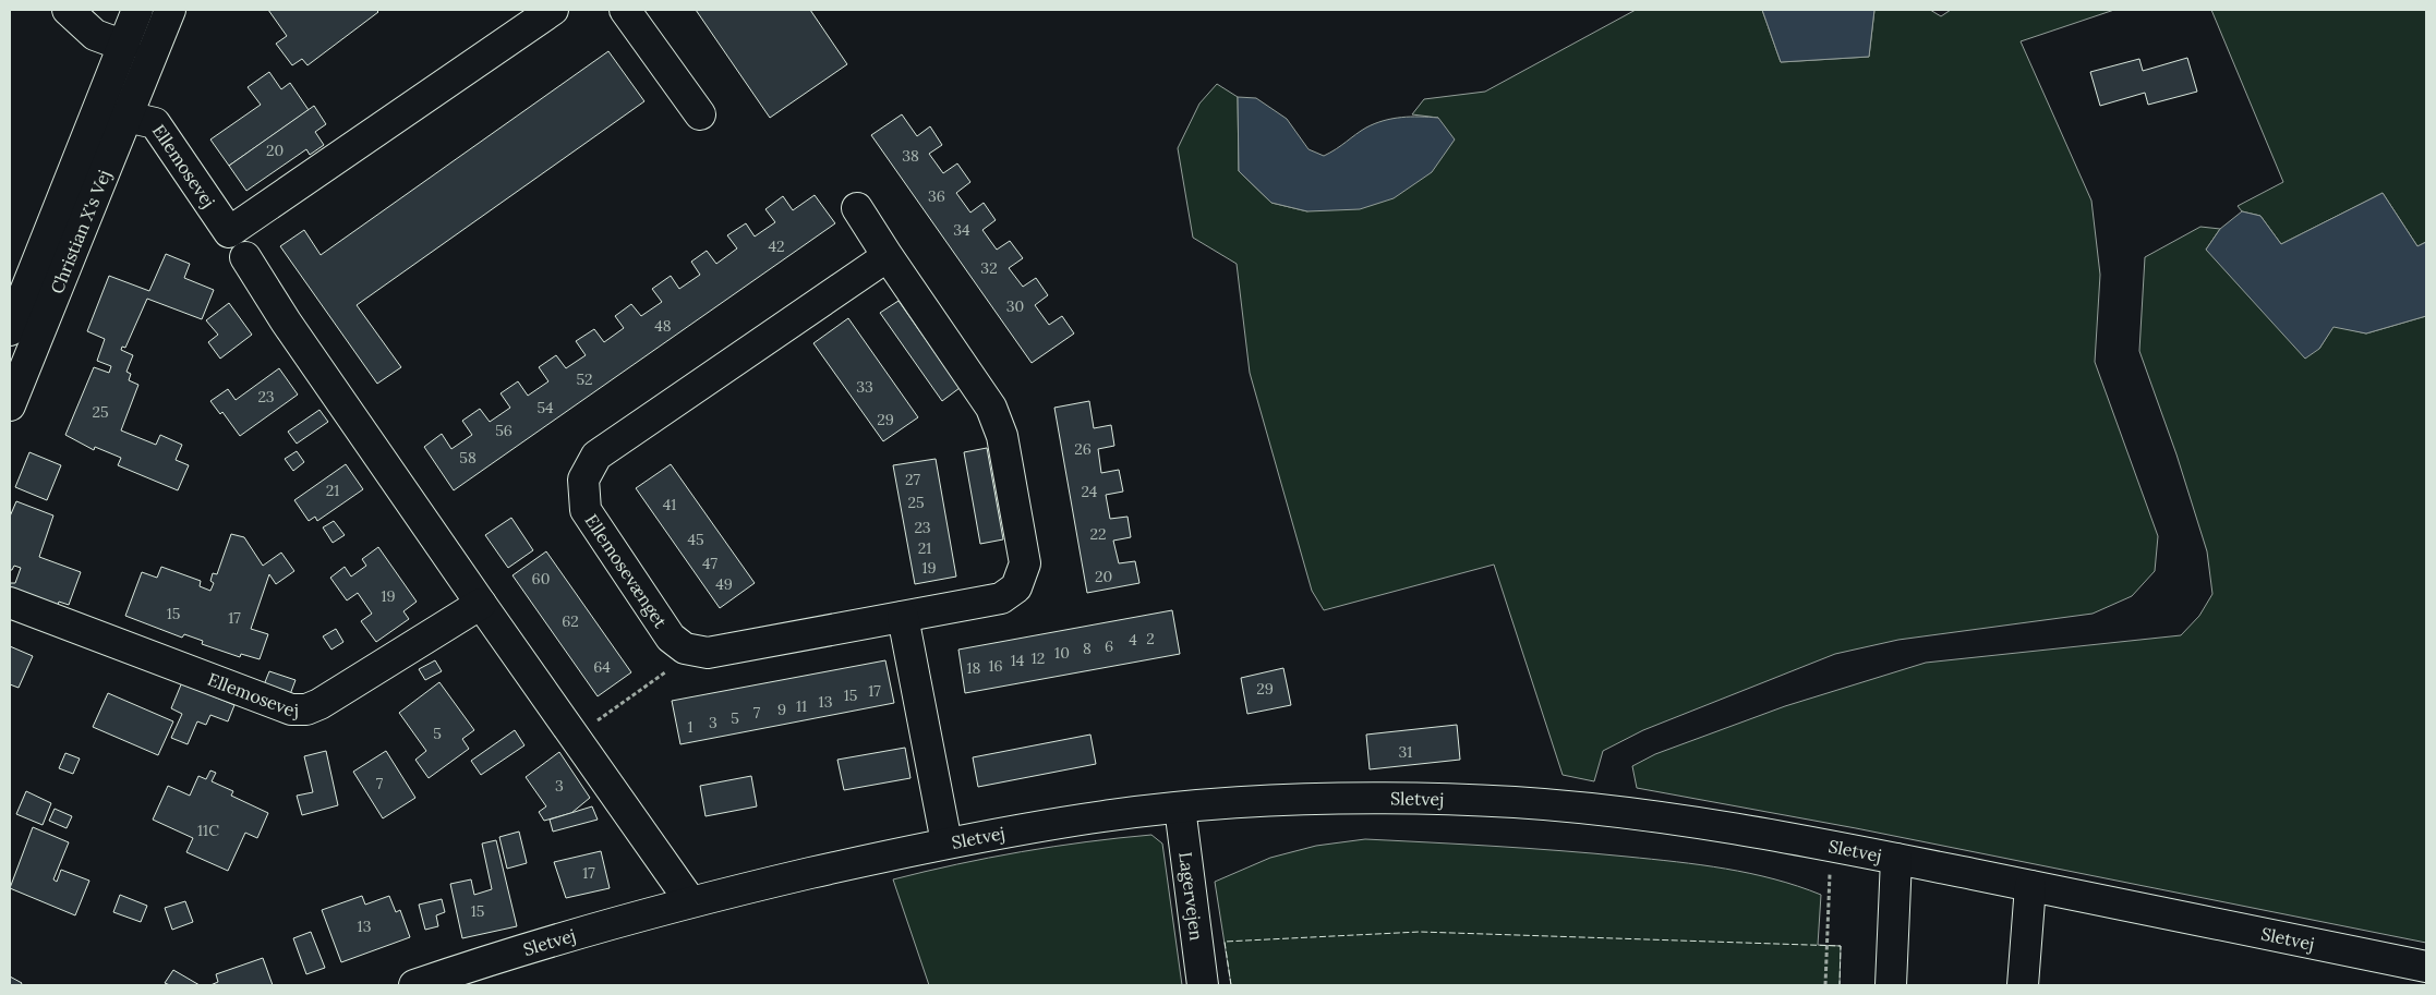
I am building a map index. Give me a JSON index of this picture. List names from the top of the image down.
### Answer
{
  "streets": {
    "street": [
      "Ellemosevej",
      "Christian X's Vej",
      "Ellemosevænget",
      "Sletvej",
      "Lagervejen"
    ]
  },
  "crossings": [
    ["Ellemosevej", "Christian X's Vej"],
    ["Sletvej", "Lagervejen"]
  ],
  "house_numbers": [
    "20",
    "38",
    "36",
    "34",
    "42",
    "32",
    "30",
    "48",
    "52",
    "33",
    "23",
    "54",
    "25",
    "29",
    "56",
    "26",
    "58",
    "27",
    "21",
    "24",
    "25",
    "41",
    "23",
    "22",
    "45",
    "21",
    "47",
    "19",
    "20",
    "60",
    "49",
    "19",
    "15",
    "17",
    "62",
    "2",
    "4",
    "6",
    "8",
    "10",
    "12",
    "14",
    "16",
    "64",
    "18",
    "29",
    "17",
    "15",
    "13",
    "11",
    "9",
    "7",
    "5",
    "3",
    "1",
    "5",
    "31",
    "7",
    "3",
    "11C",
    "17",
    "15",
    "13"
  ]
}
